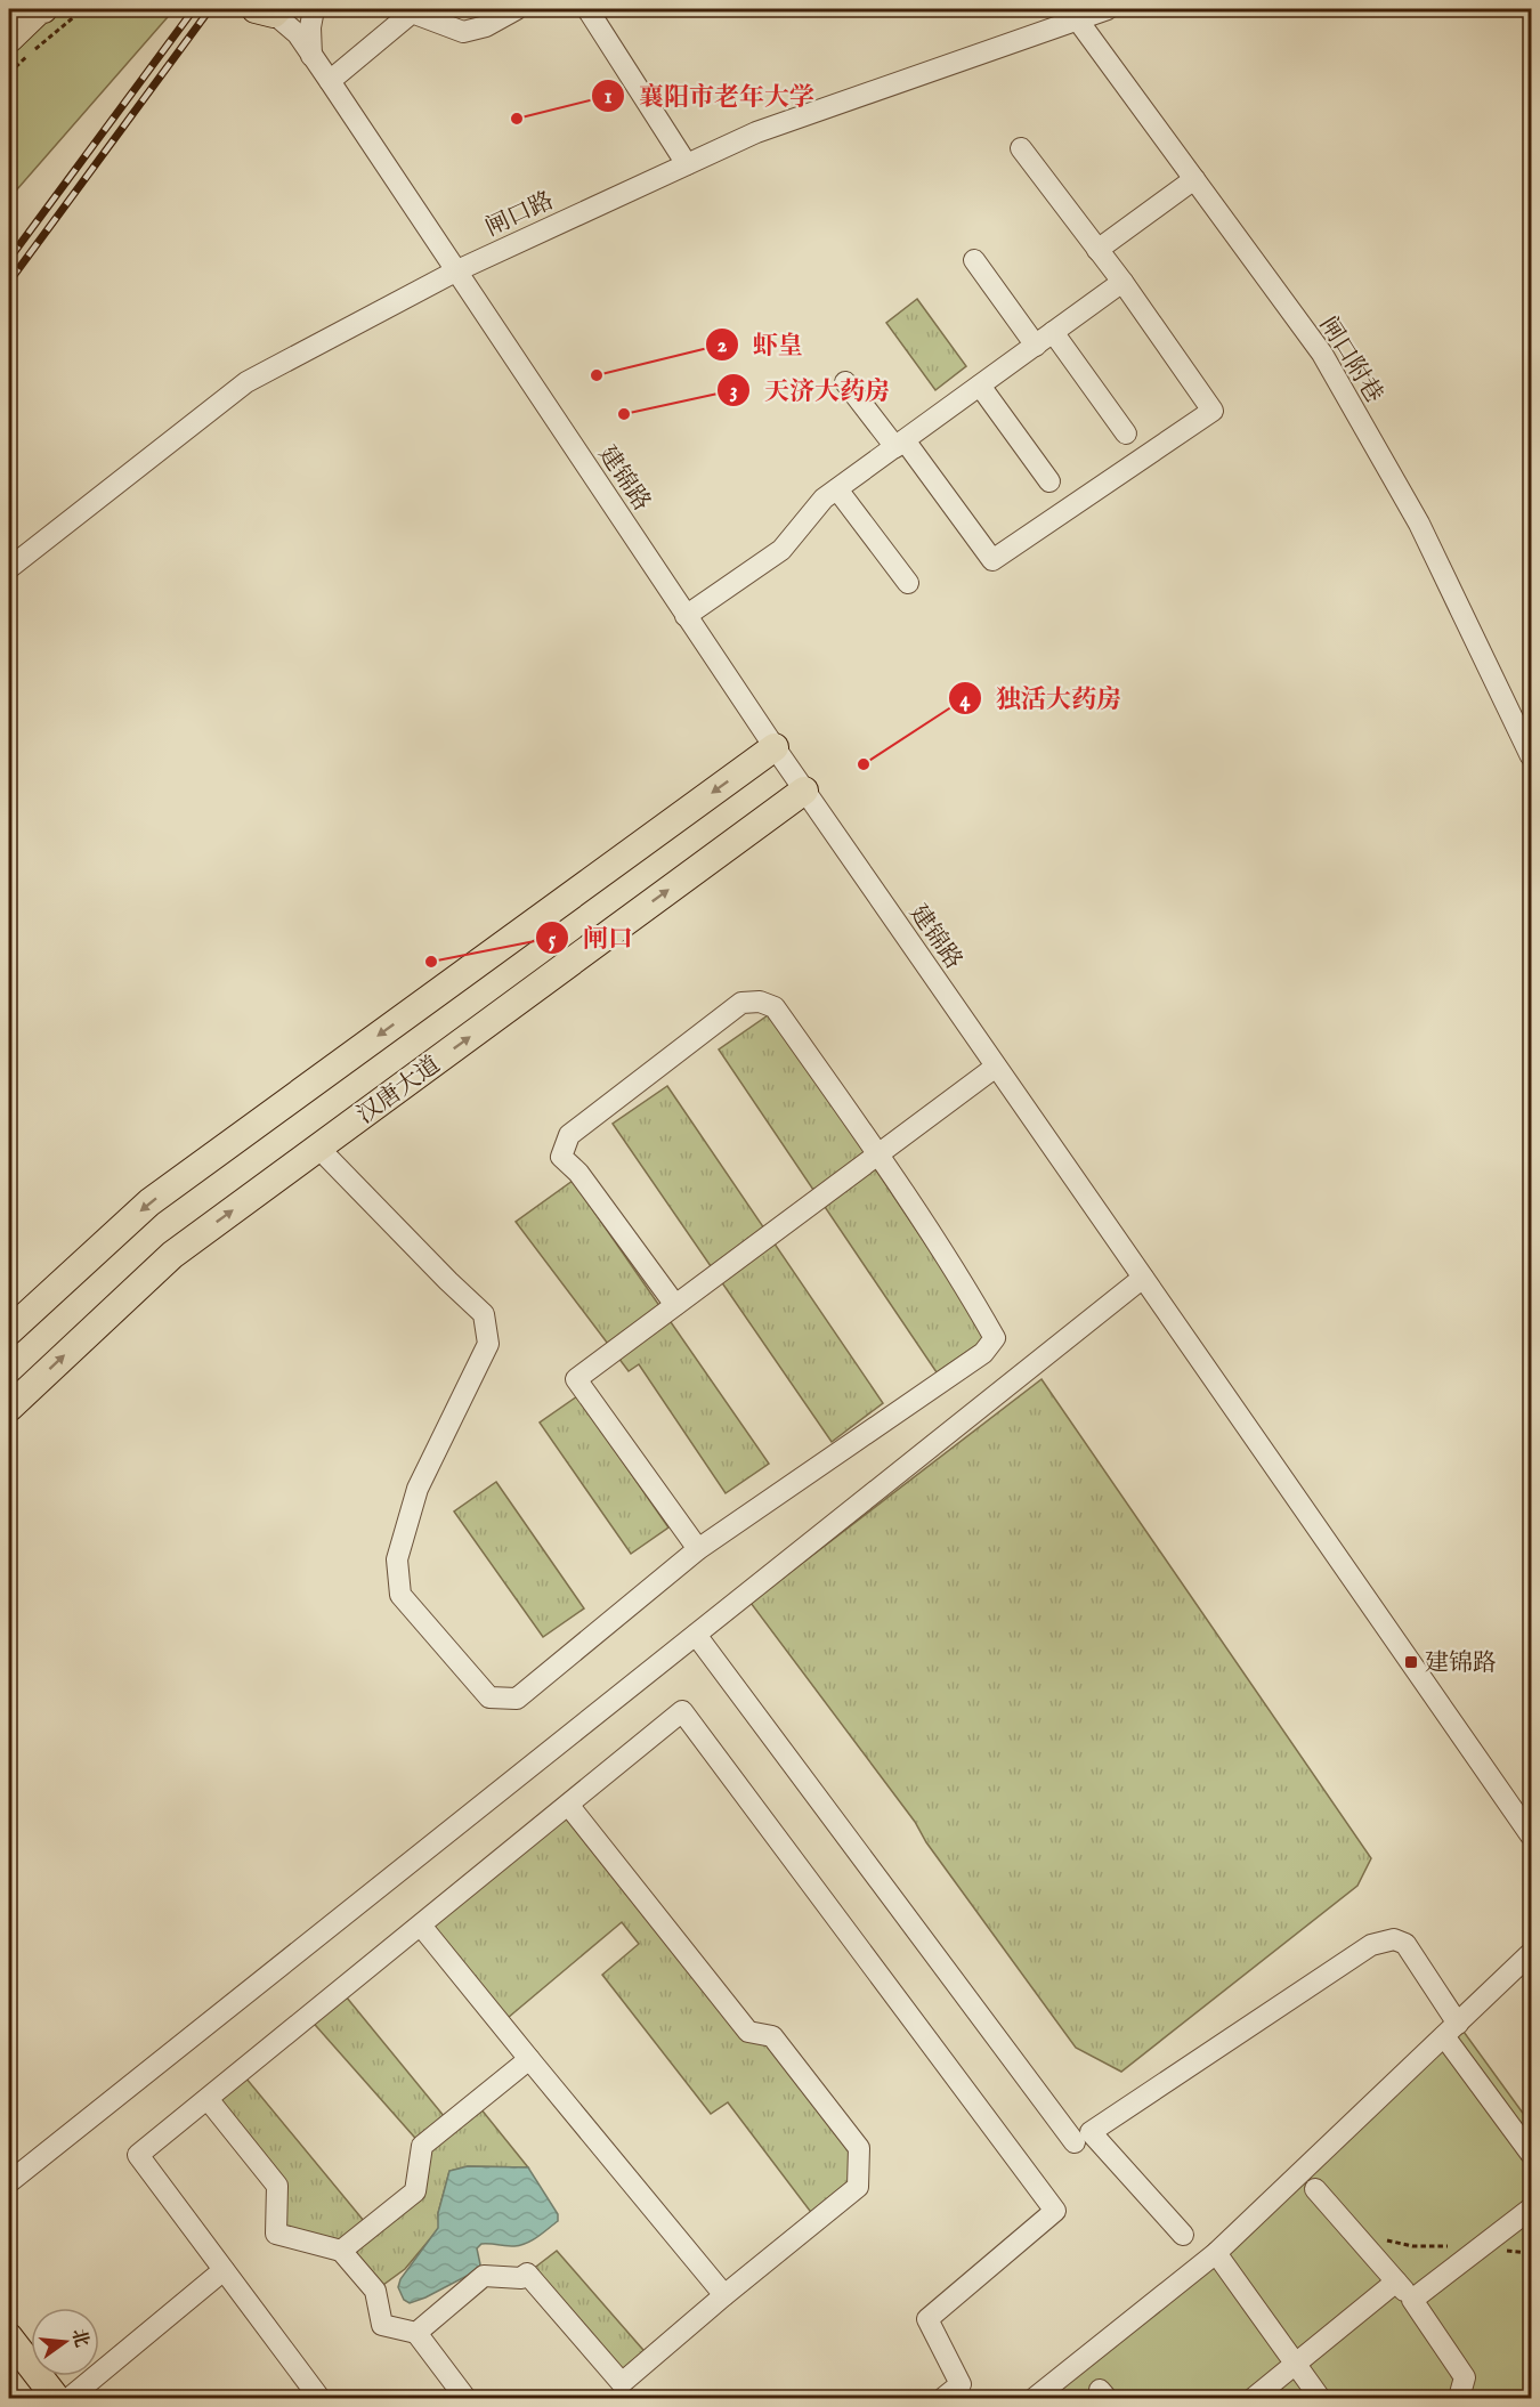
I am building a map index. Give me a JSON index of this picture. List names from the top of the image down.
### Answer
{
  "streets": {
    "main road": ["汉唐大道"],
    "street": ["闸口路", "闸口附巷", "建锦路"]
  },
  "crossings": [
    ["闸口路", "闸口附巷"],
    ["闸口路", "建锦路"],
    ["建锦路", "汉唐大道"]
  ],
  "places": {
    "other": [
      "襄阳市老年大学",
      "虾皇",
      "天济大药房",
      "独活大药房",
      "闸口"
    ],
    "transit": ["建锦路"]
  },
  "north": "right"
}
